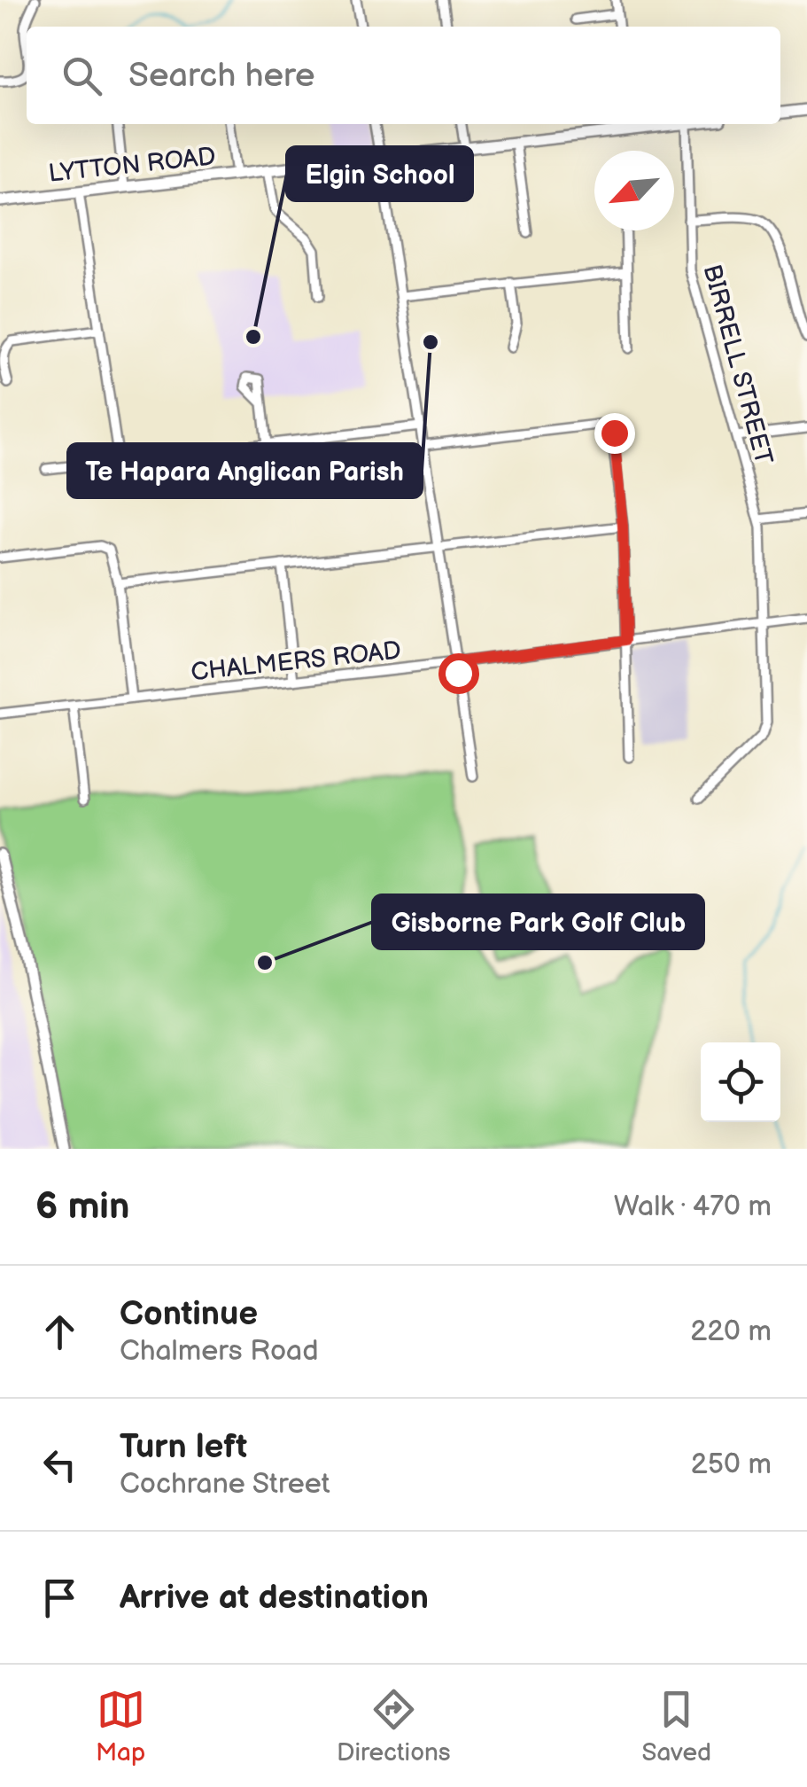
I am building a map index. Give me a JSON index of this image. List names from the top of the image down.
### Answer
{
  "streets": {
    "main road": ["LYTTON ROAD"],
    "street": ["BIRRELL STREET", "CHALMERS ROAD"]
  },
  "crossings": [
    ["LYTTON ROAD", "BIRRELL STREET"],
    ["BIRRELL STREET", "CHALMERS ROAD"]
  ],
  "places": ["Elgin School", "Te Hapara Anglican Parish", "Gisborne Park Golf Club"],
  "north": "bottom left",
  "page": {
    "search": "Search here",
    "heading": ["6 min", "Walk · 470 m"],
    "list": [
      ["Continue", "Chalmers Road", "220 m"],
      ["Turn left", "Cochrane Street", "250 m"],
      "Arrive at destination"
    ],
    "nav": ["Map", "Directions", "Saved"]
  }
}
